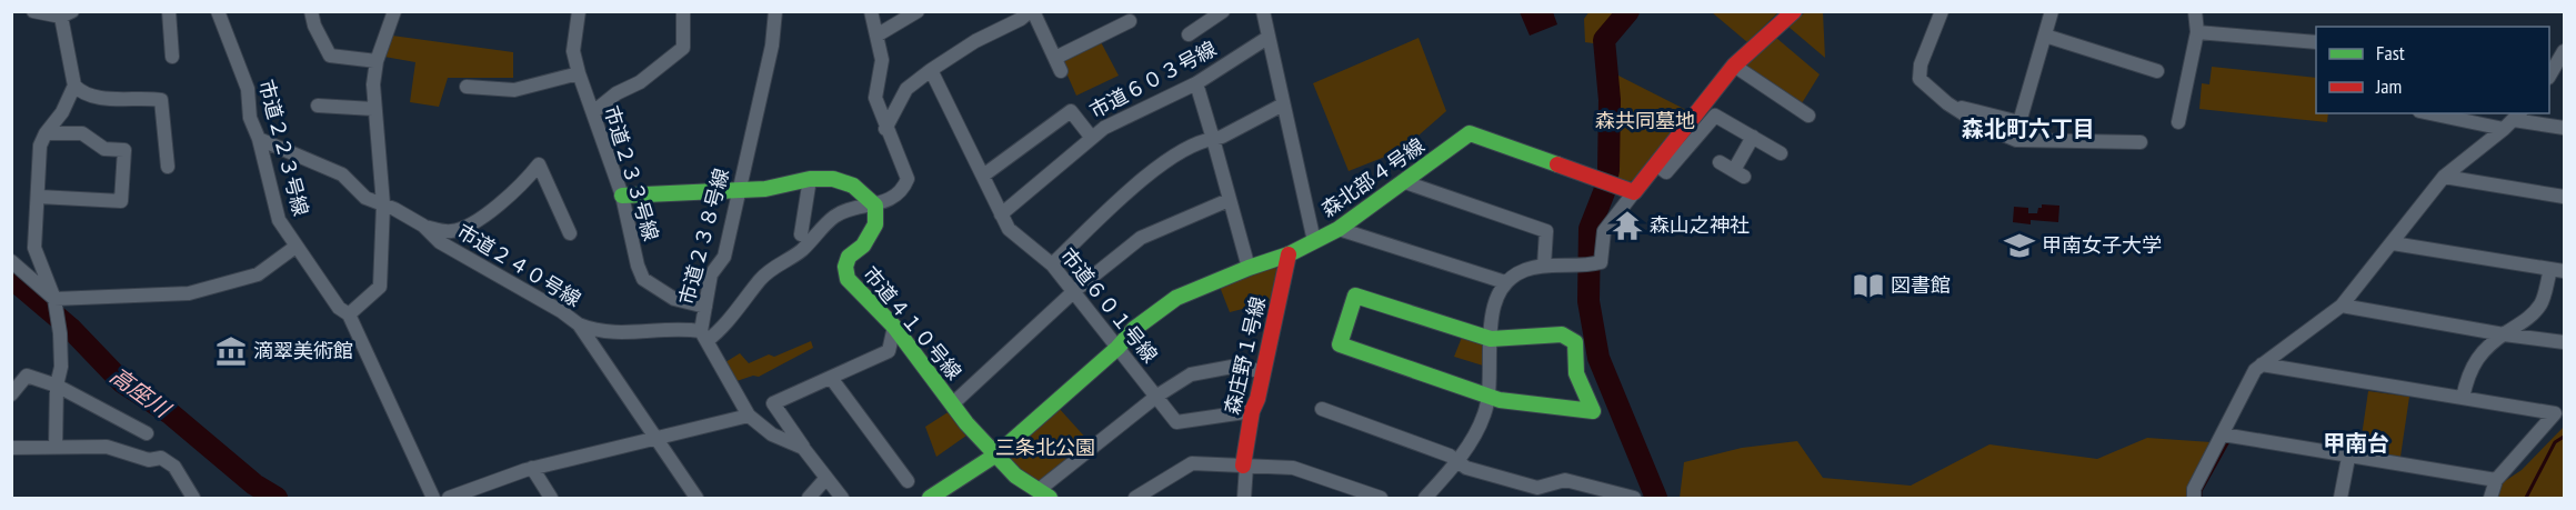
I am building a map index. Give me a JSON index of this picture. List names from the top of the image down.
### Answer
{
  "streets": {
    "street": [
      "市道６０３号線",
      "市道２２３号線",
      "市道２３３号線",
      "森北部４号線",
      "市道２３８号線",
      "市道２４０号線",
      "市道６０１号線",
      "市道４１０号線",
      "森庄野１号線"
    ]
  },
  "crossings": [
    ["市道６０３号線", "森北部４号線"],
    ["市道６０３号線", "市道６０１号線"],
    ["市道２２３号線", "市道２４０号線"],
    ["市道２３３号線", "市道２３８号線"],
    ["市道６０１号線", "森庄野１号線"]
  ],
  "districts": ["森北町六丁目", "甲南台"],
  "water": ["高座川"],
  "parks": ["森共同墓地", "三条北公園"],
  "places": {
    "temple": ["森山之神社"],
    "school or university": ["甲南女子大学"],
    "library": ["図書館"],
    "museum": ["滴翠美術館"]
  },
  "legend": ["Fast", "Jam"]
}
